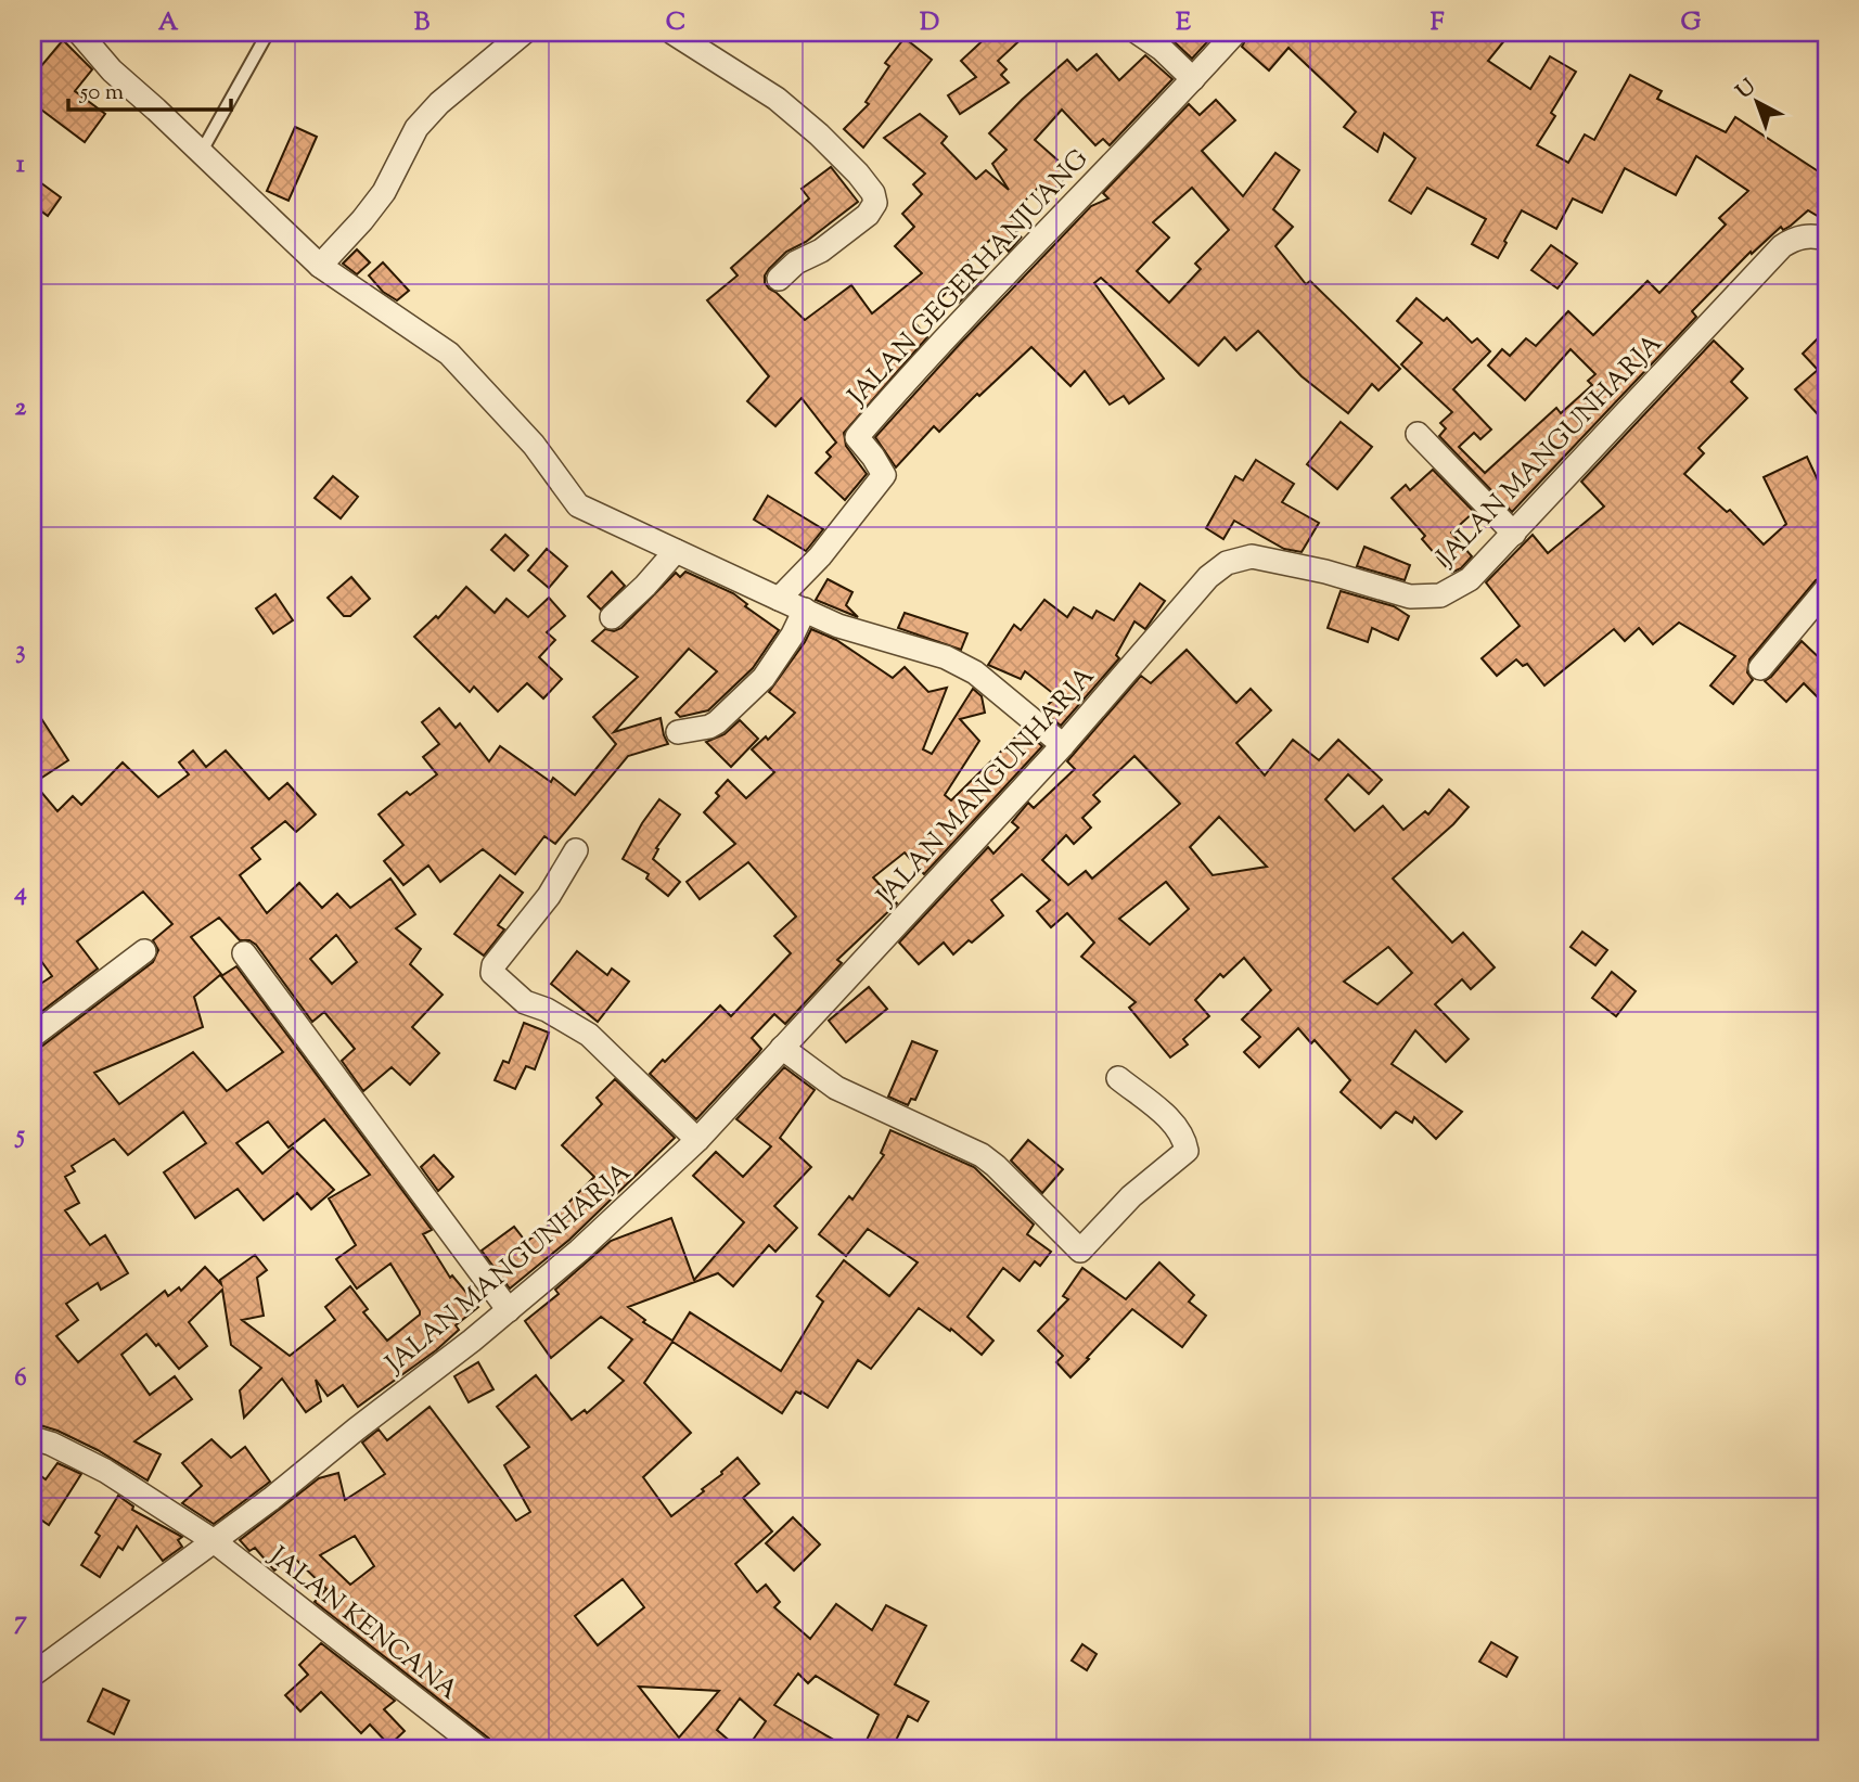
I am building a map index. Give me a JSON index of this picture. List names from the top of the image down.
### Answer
{
  "streets": {
    "street": ["JALAN GEGERHANJUANG", "JALAN MANGUNHARJA", "JALAN KENCANA"]
  },
  "crossings": [
    ["JALAN MANGUNHARJA", "JALAN KENCANA"]
  ],
  "scale_bar": "50 m",
  "north": "top left",
  "grid": {
    "columns": [
      "A",
      "B",
      "C",
      "D",
      "E",
      "F",
      "G"
    ],
    "rows": [
      "1",
      "2",
      "3",
      "4",
      "5",
      "6",
      "7"
    ]
  }
}
